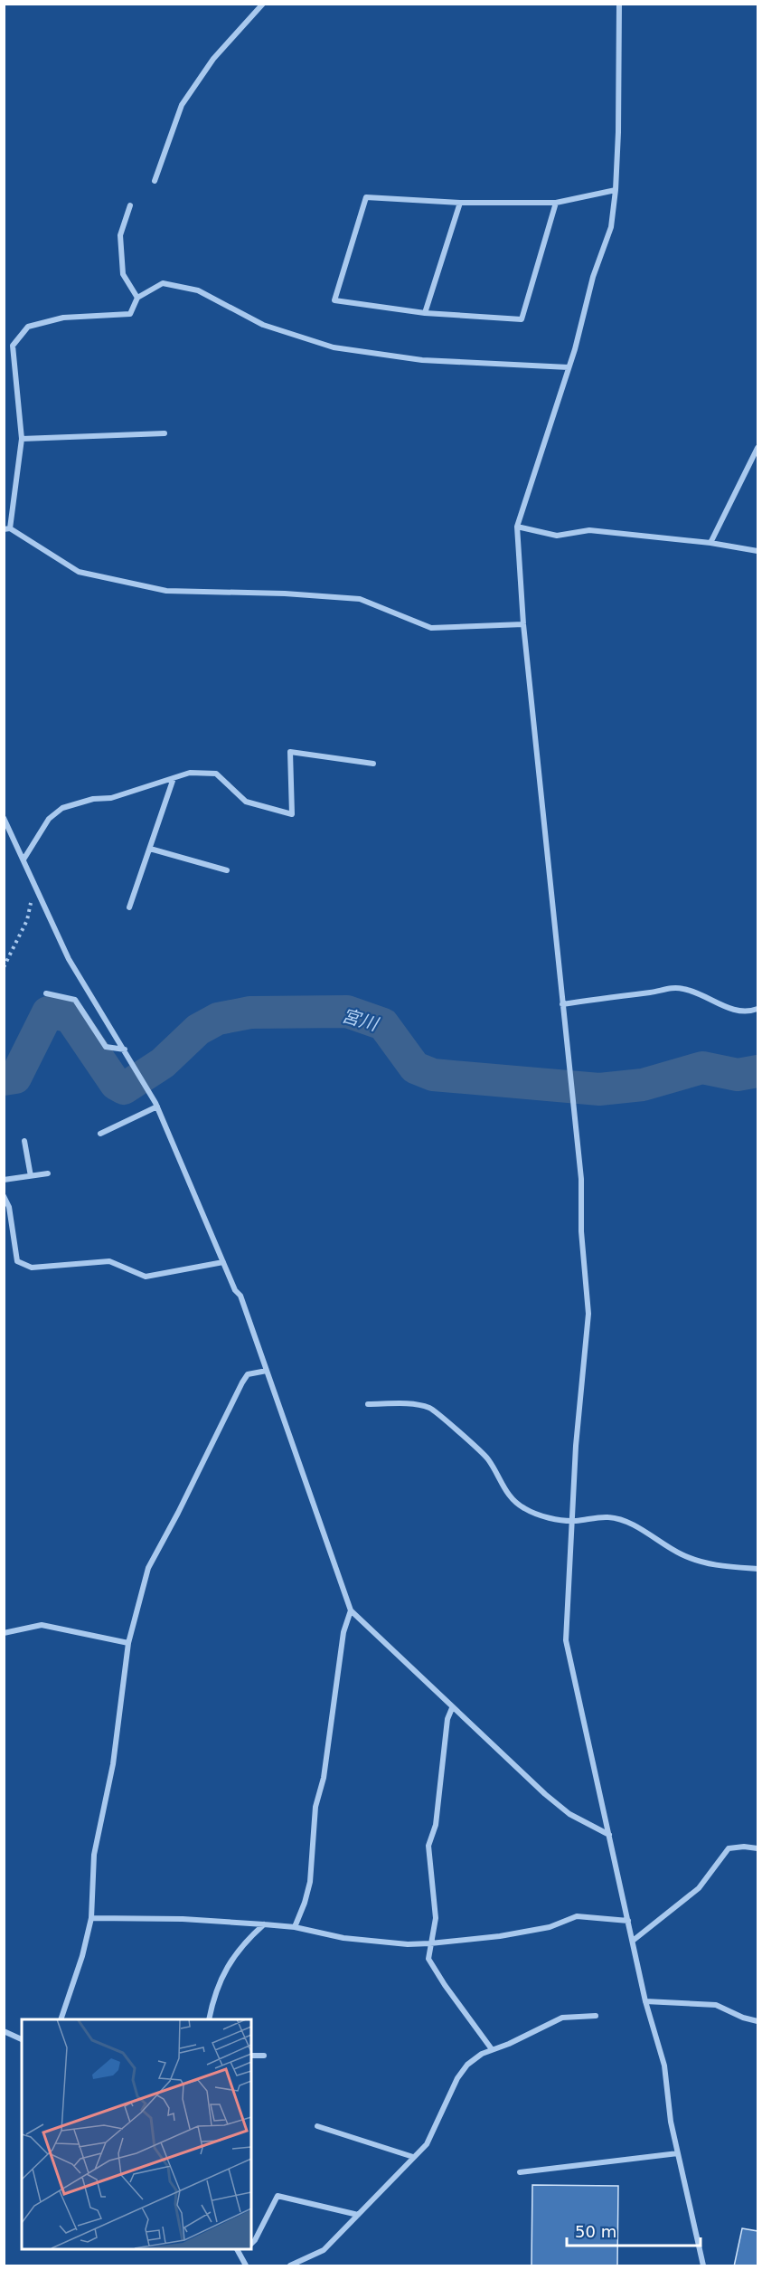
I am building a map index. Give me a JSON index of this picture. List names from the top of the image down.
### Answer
{
  "water": ["宮川"],
  "scale_bar": "50 m"
}
